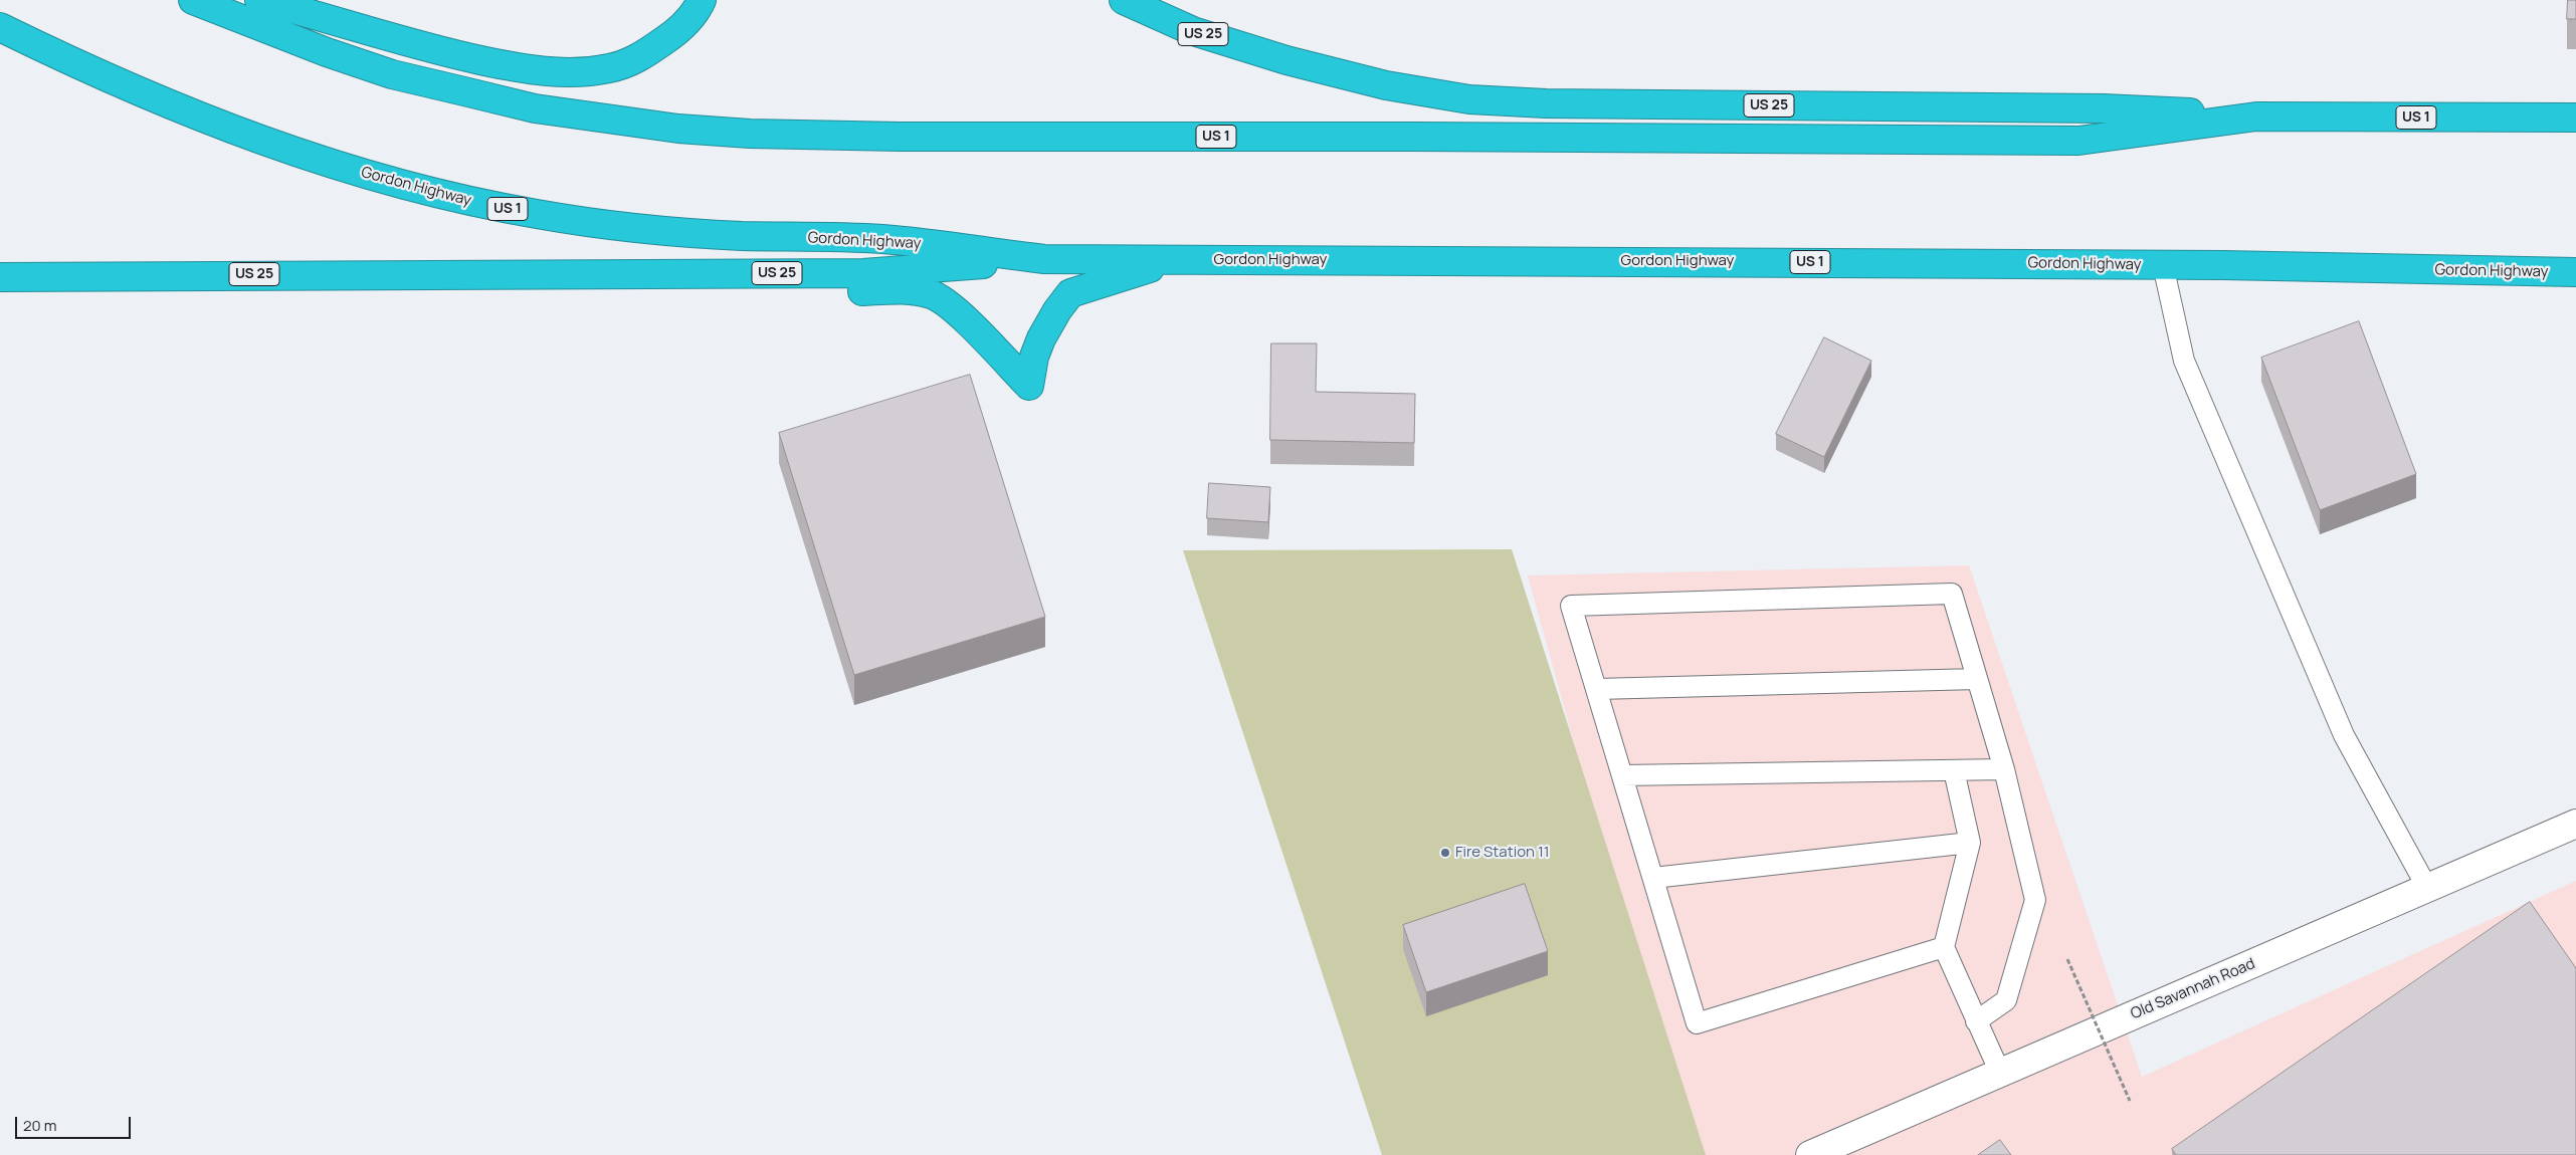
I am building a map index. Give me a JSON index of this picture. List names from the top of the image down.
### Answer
{
  "streets": {
    "highway": ["US 25", "US 1", "Gordon Highway"],
    "main road": ["Old Savannah Road"]
  },
  "crossings": [
    ["US 25", "US 1"],
    ["US 25", "Gordon Highway"]
  ],
  "places": ["Fire Station 11"],
  "scale_bar": "20 m"
}
